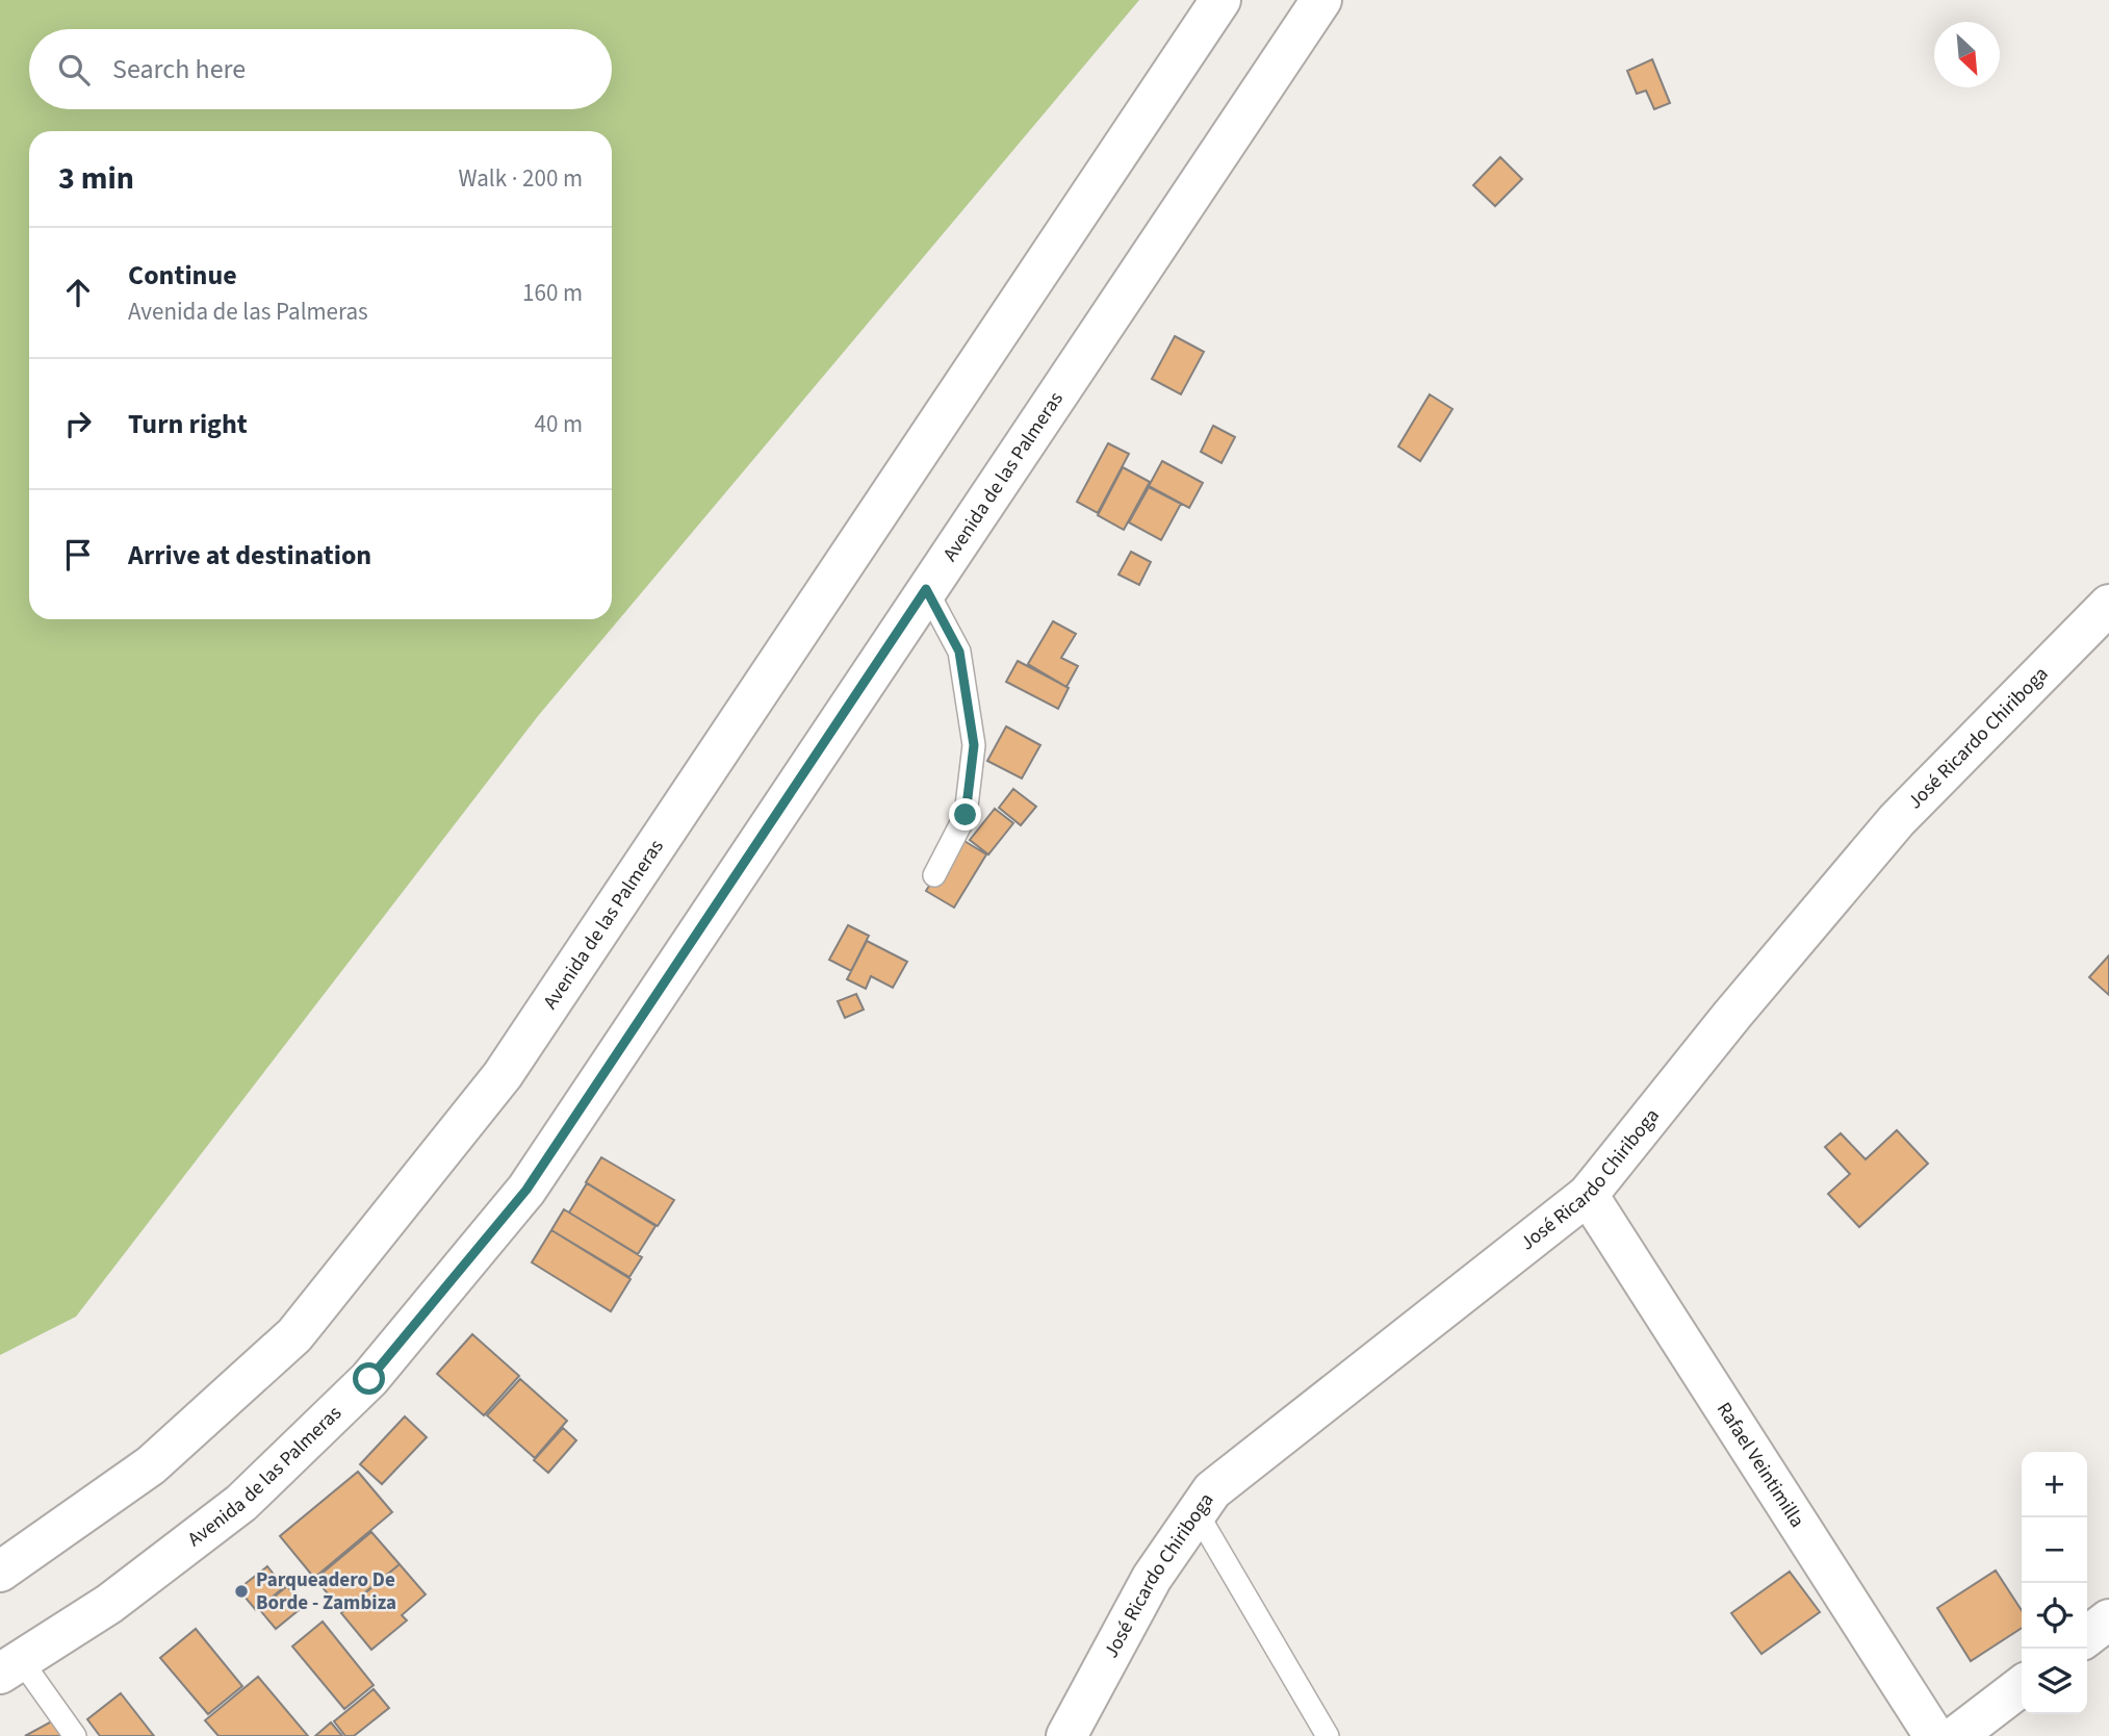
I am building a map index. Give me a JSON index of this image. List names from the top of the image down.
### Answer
{
  "streets": {
    "main road": ["Avenida de las Palmeras", "José Ricardo Chiriboga", "Rafael Veintimilla"]
  },
  "crossings": [
    ["José Ricardo Chiriboga", "Rafael Veintimilla"]
  ],
  "places": ["Parqueadero De Borde - Zambiza"],
  "north": "bottom right",
  "page": {
    "search": "Search here",
    "heading": ["3 min", "Walk · 200 m"],
    "list": [
      ["Continue", "Avenida de las Palmeras", "160 m"],
      ["Turn right", "40 m"],
      "Arrive at destination"
    ],
    "map_buttons": ["+", "−"]
  }
}
